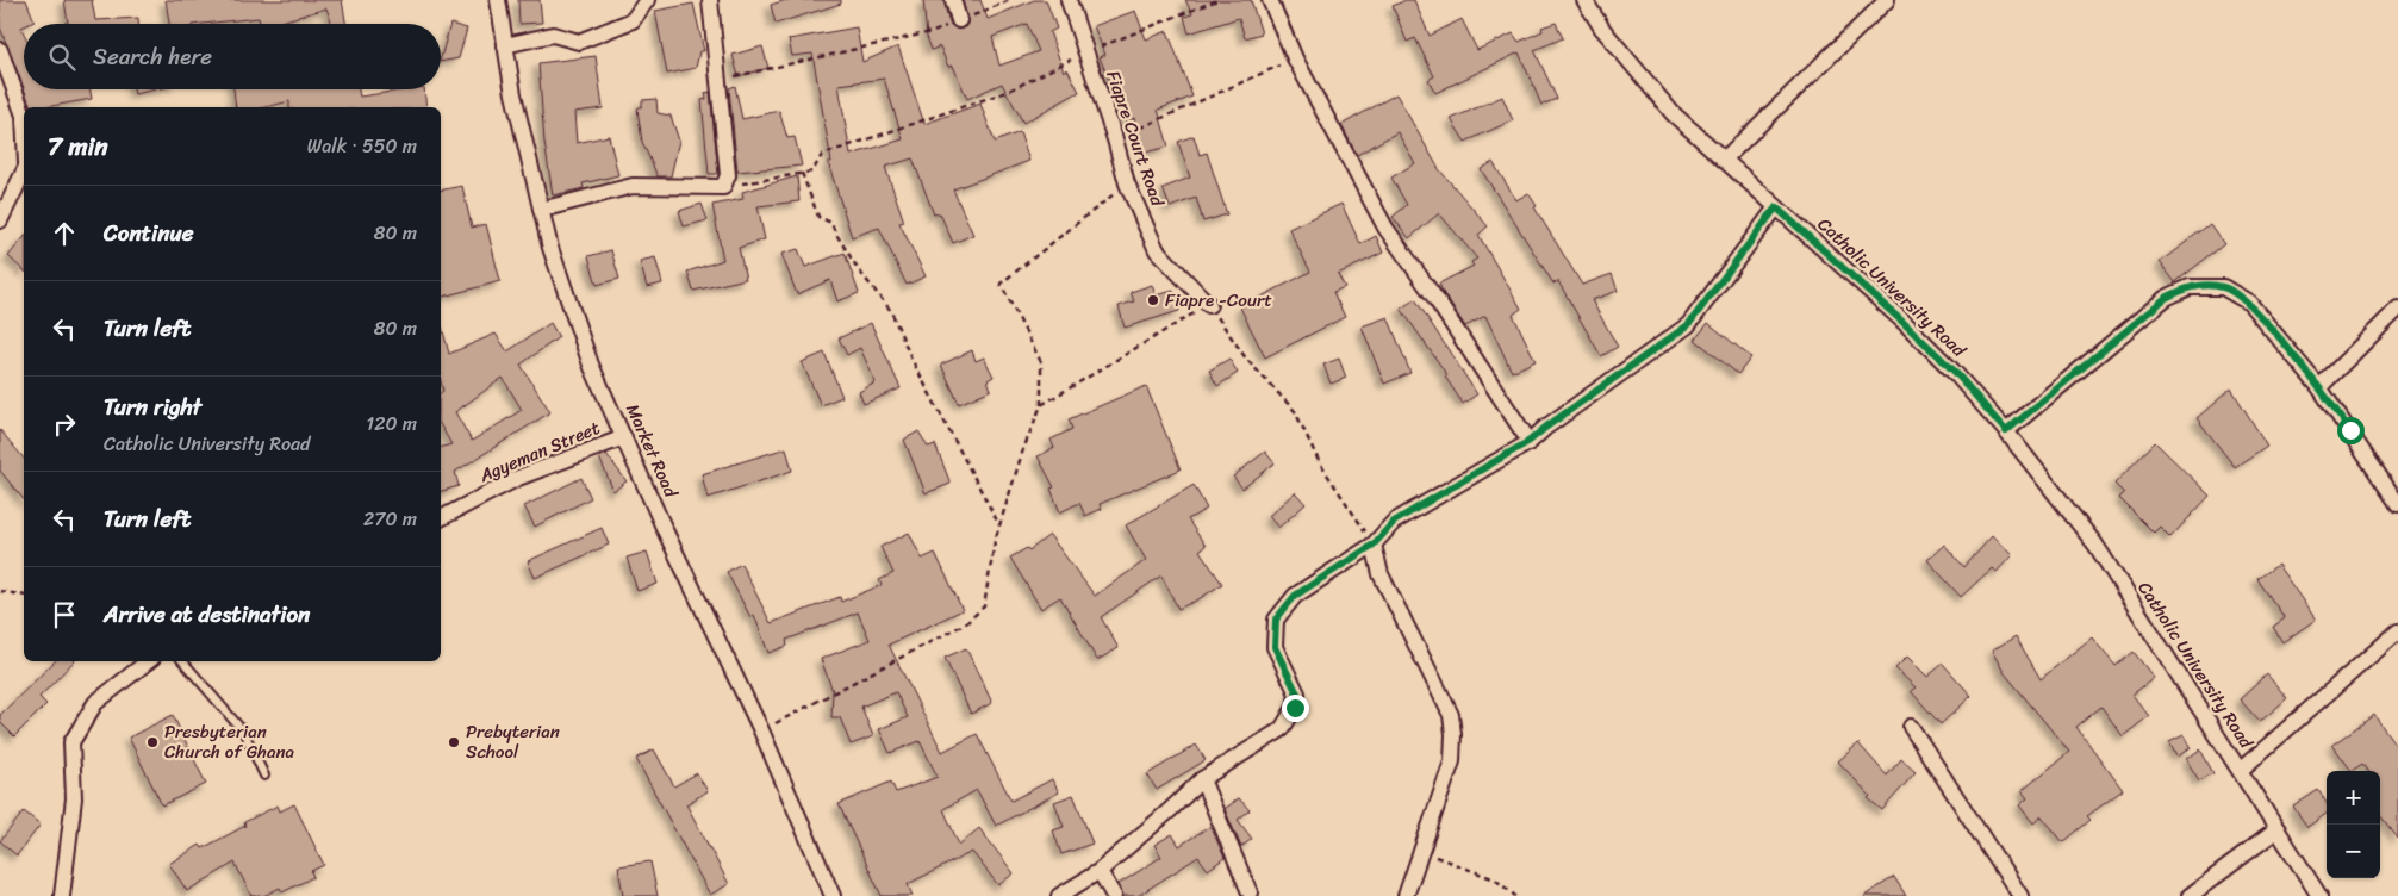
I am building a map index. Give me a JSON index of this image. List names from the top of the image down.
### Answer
{
  "streets": {
    "street": [
      "Fiapre Court Road",
      "Catholic University Road",
      "Market Road",
      "Agyeman Street"
    ]
  },
  "crossings": [
    ["Market Road", "Agyeman Street"]
  ],
  "places": ["Fiapre -Court", "Presbyterian Church of Ghana", "Prebyterian School"],
  "page": {
    "search": "Search here",
    "heading": ["7 min", "Walk · 550 m"],
    "list": [
      ["Continue", "80 m"],
      ["Turn left", "80 m"],
      ["Turn right", "Catholic University Road", "120 m"],
      ["Turn left", "270 m"],
      "Arrive at destination"
    ],
    "map_buttons": ["+", "−"]
  }
}
